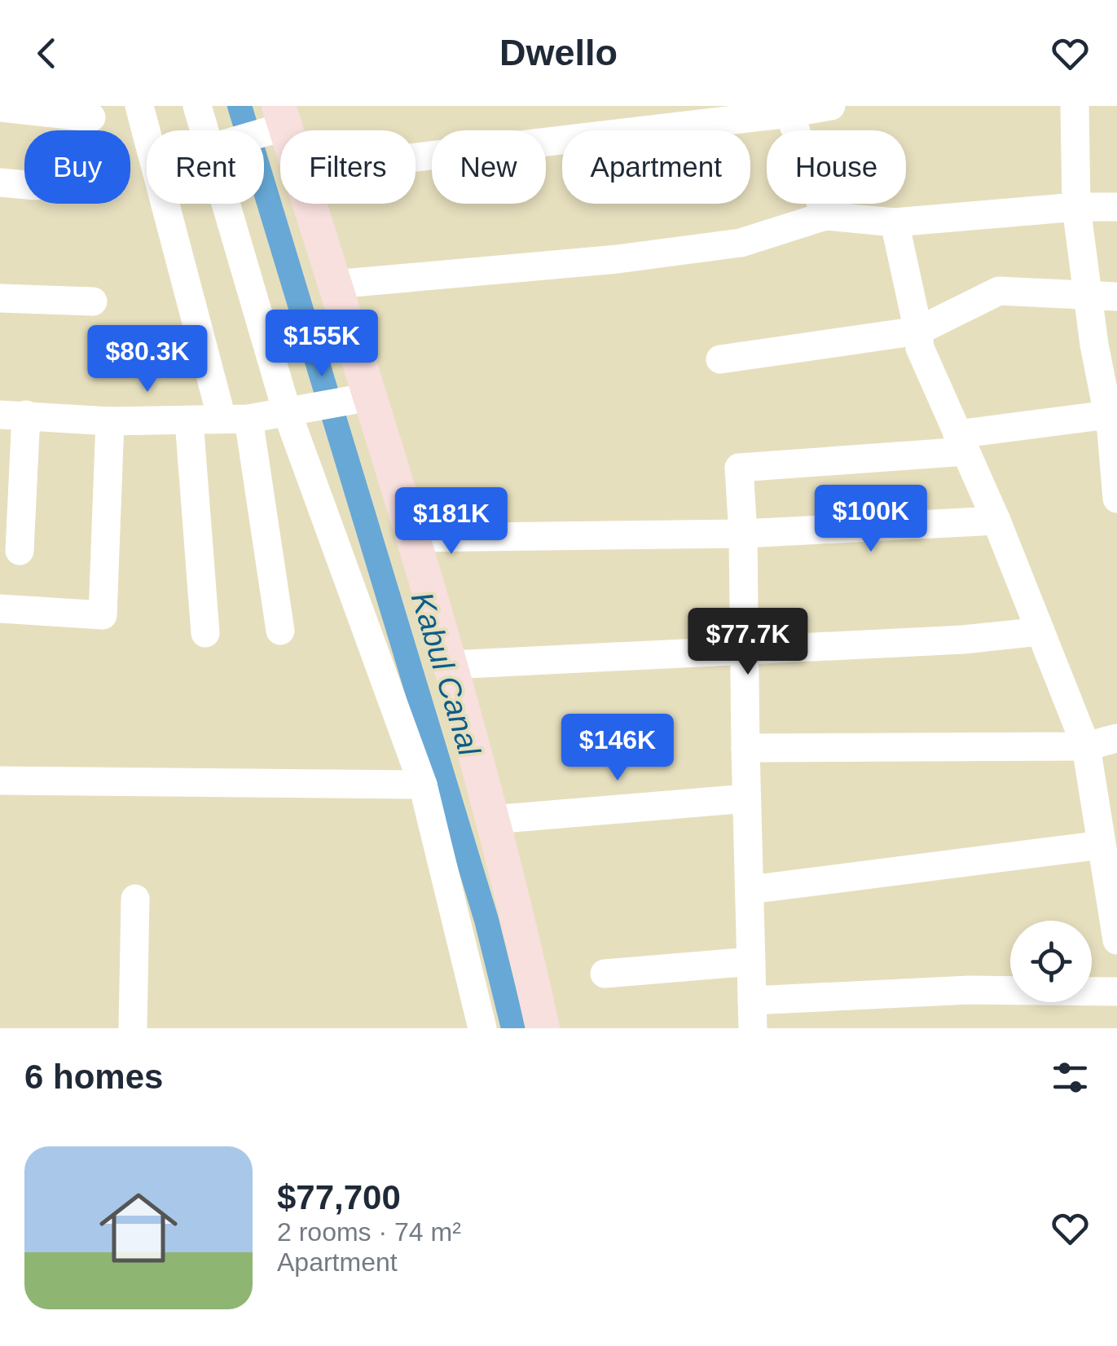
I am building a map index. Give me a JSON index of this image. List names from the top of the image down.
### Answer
{
  "water": ["Kabul Canal"],
  "page": {
    "header": "Dwello",
    "chip": [
      "Buy",
      "Rent",
      "Filters",
      "New",
      "Apartment",
      "House"
    ],
    "price": [
      "$155K",
      "$80.3K",
      "$100K",
      "$181K",
      "$77.7K",
      "$146K"
    ],
    "heading": "6 homes",
    "list": [
      {
        "name": "$77,700",
        "note": "2 rooms · 74 m² · Apartment"
      }
    ]
  }
}
